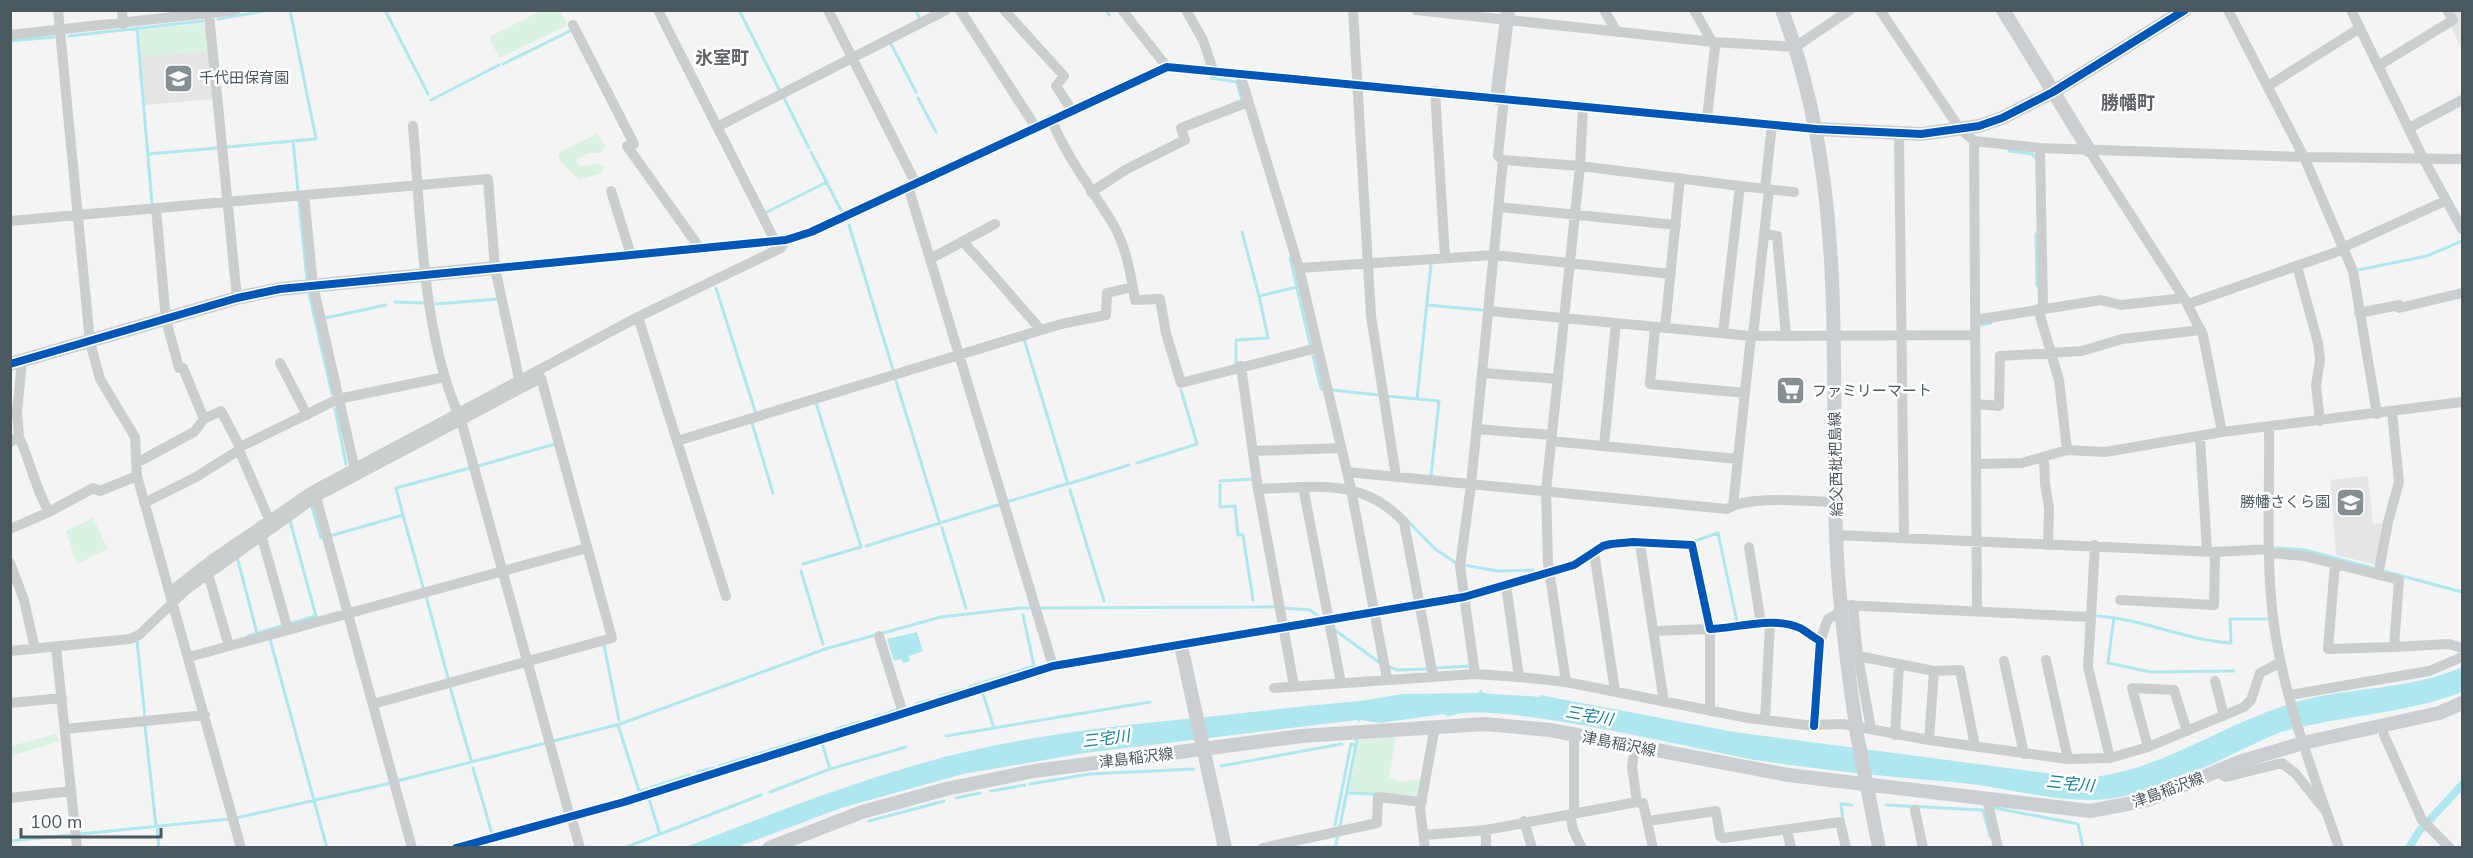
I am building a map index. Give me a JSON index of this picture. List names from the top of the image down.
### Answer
{
  "streets": {
    "main road": ["給父西枇杷島線", "津島稲沢線"]
  },
  "crossings": [
    ["給父西枇杷島線", "津島稲沢線"]
  ],
  "districts": ["氷室町", "勝幡町"],
  "water": ["三宅川"],
  "places": {
    "school or university": ["千代田保育園", "勝幡さくら園"],
    "supermarket": ["ファミリーマート"]
  },
  "scale_bar": "100 m"
}
